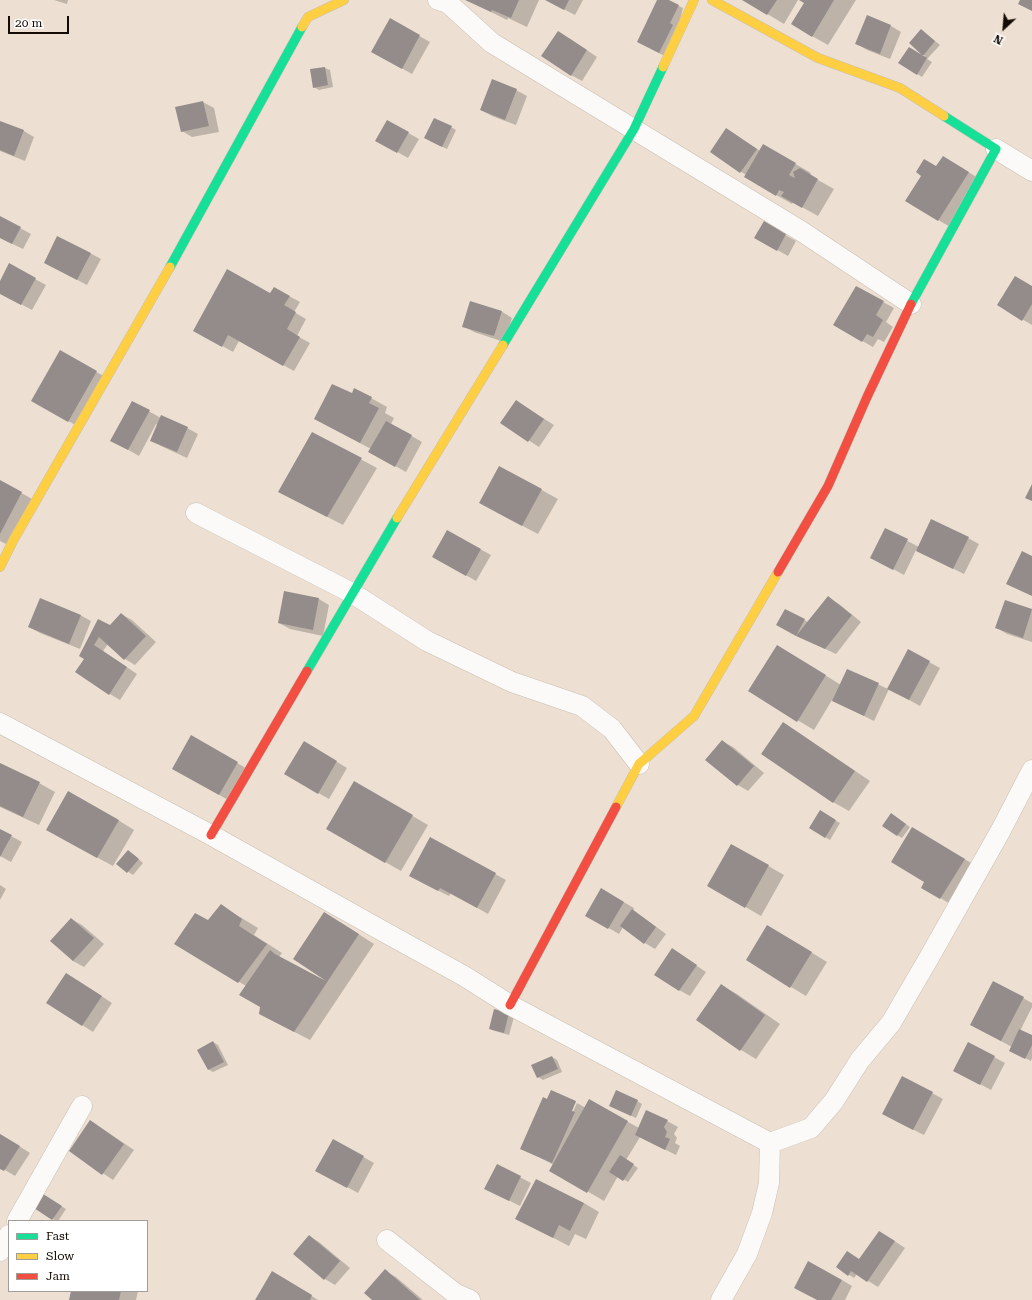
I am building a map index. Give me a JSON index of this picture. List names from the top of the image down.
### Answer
{
  "legend": ["Fast", "Slow", "Jam"],
  "scale_bar": "20 m",
  "north": "bottom left"
}
